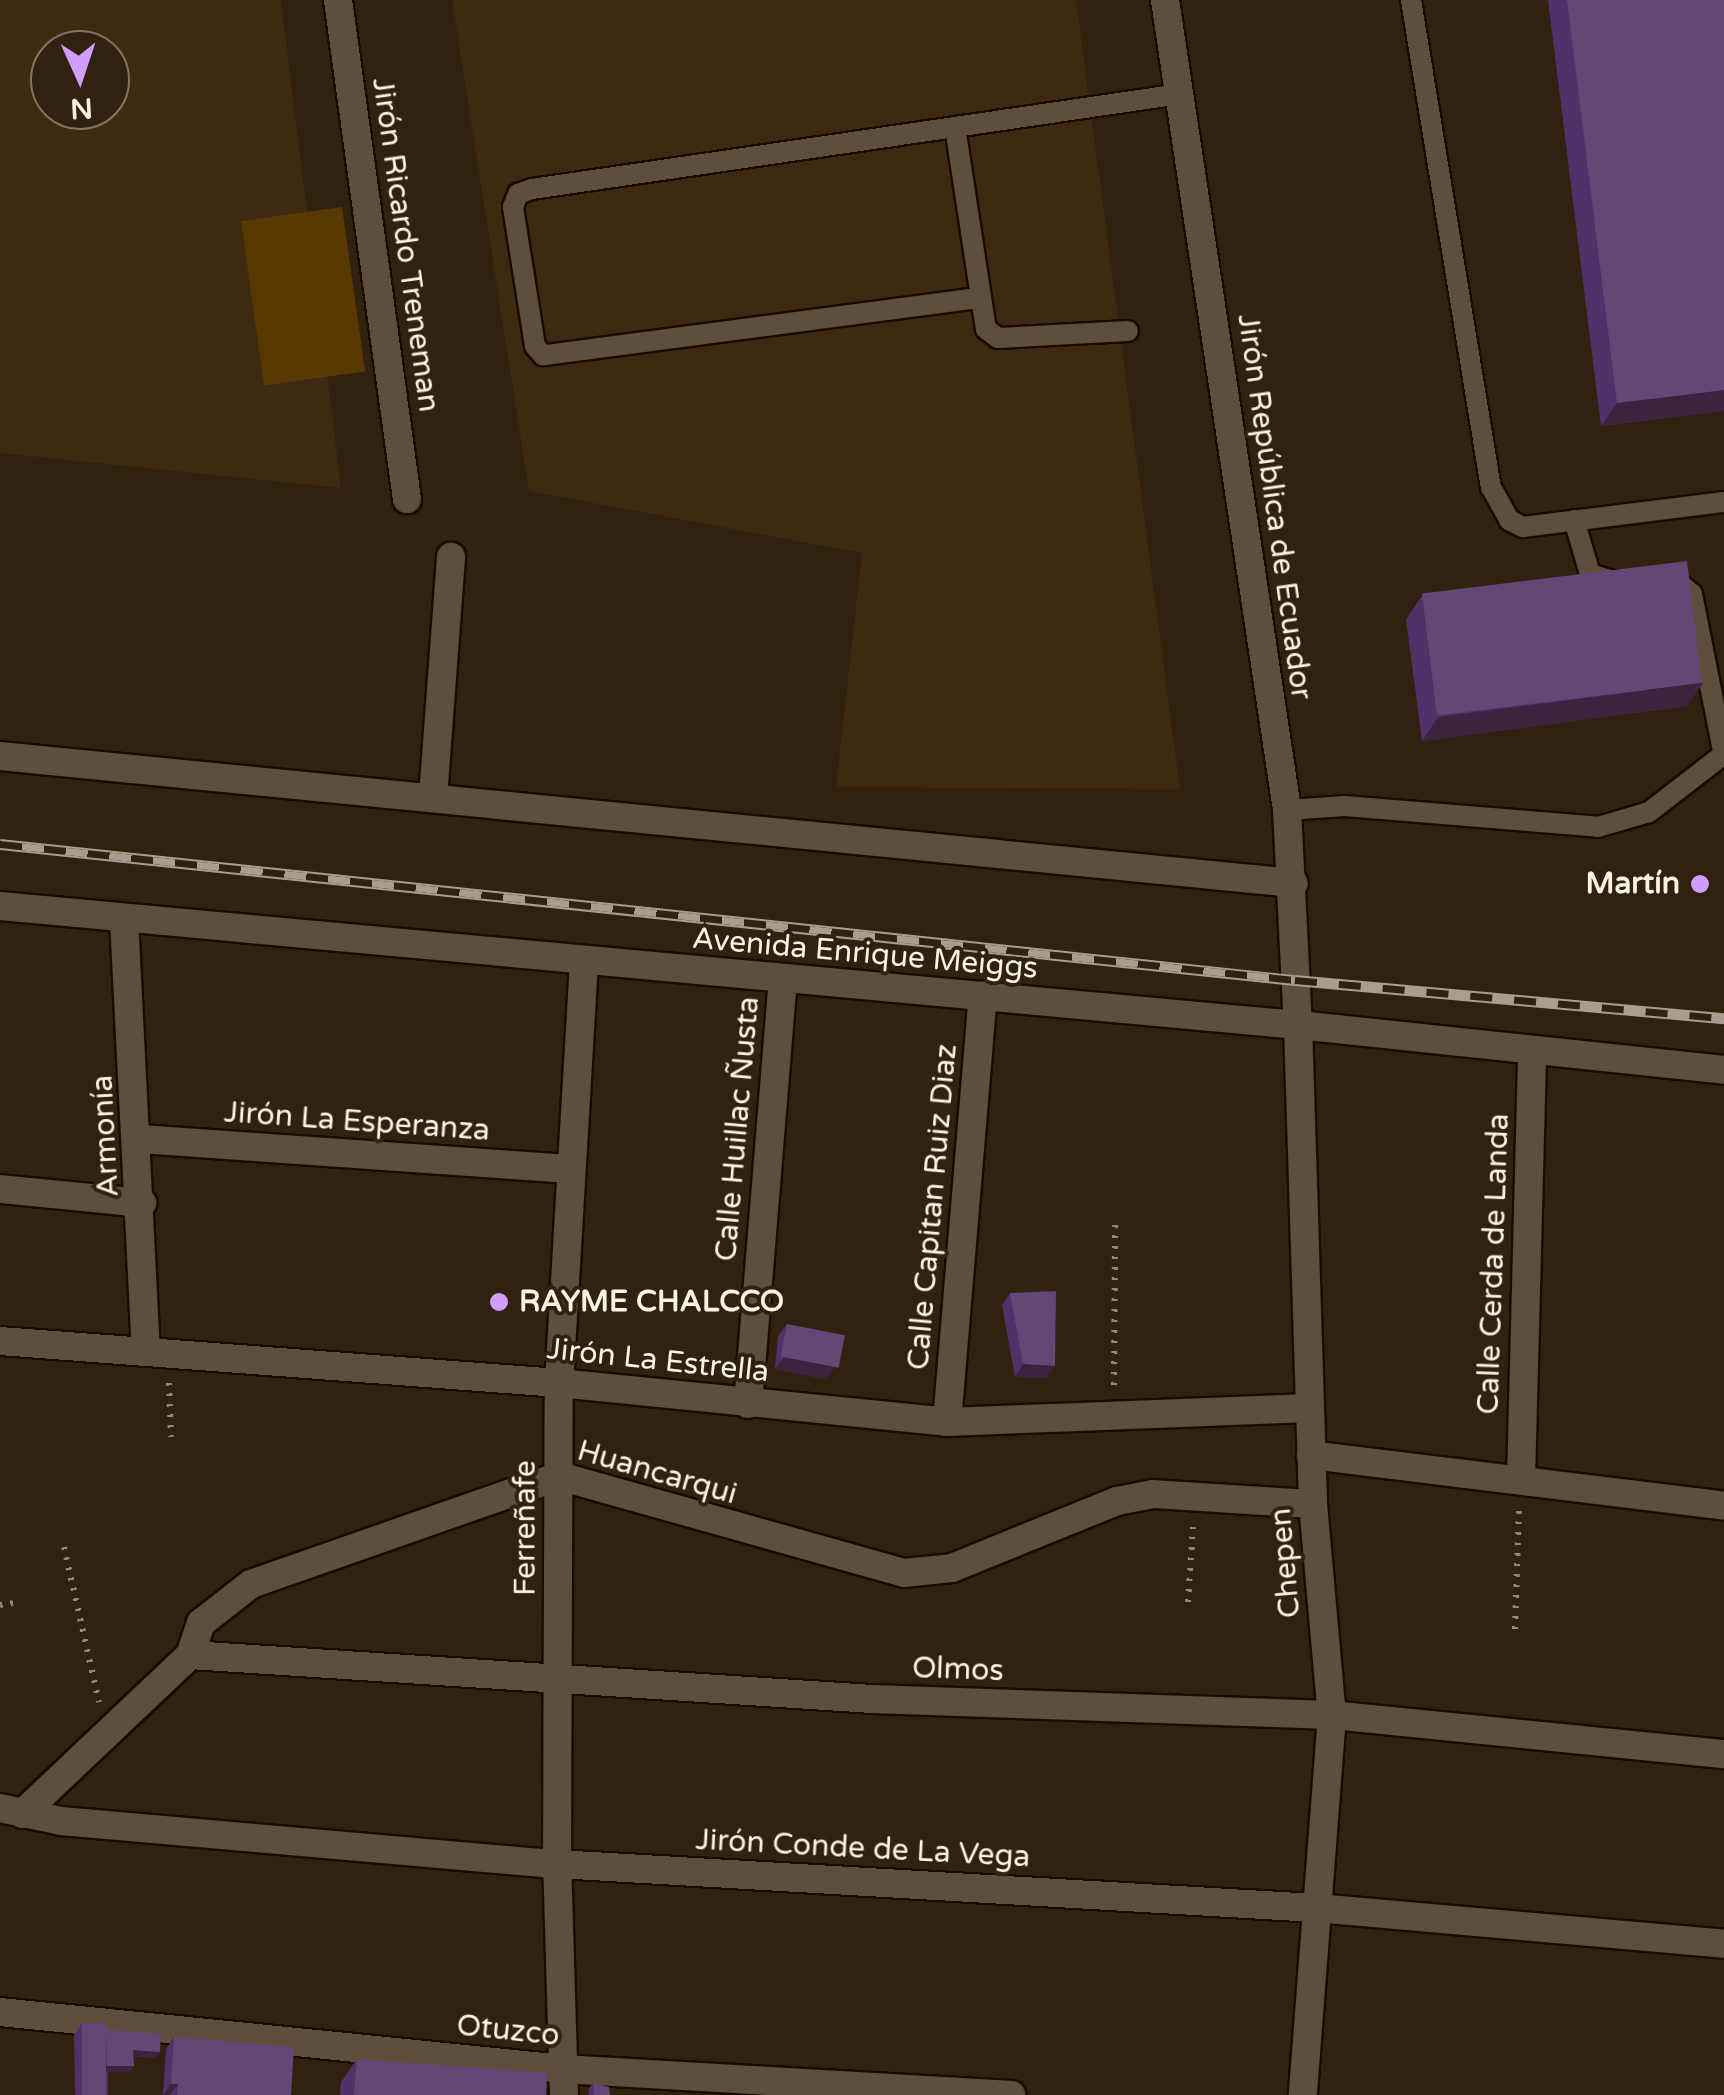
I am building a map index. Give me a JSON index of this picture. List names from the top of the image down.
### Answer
{
  "streets": {
    "street": [
      "Jirón Ricardo Treneman",
      "Jirón República de Ecuador",
      "Avenida Enrique Meiggs",
      "Jirón La Esperanza",
      "Calle Huillac Ñusta",
      "Armonía",
      "Calle Capitan Ruiz Diaz",
      "Calle Cerda de Landa",
      "Jirón La Estrella",
      "Huancarqui",
      "Ferreñafe",
      "Chepen",
      "Olmos",
      "Jirón Conde de La Vega",
      "Otuzco"
    ]
  },
  "crossings": [
    ["Jirón República de Ecuador", "Avenida Enrique Meiggs"],
    ["Jirón República de Ecuador", "Chepen"],
    ["Avenida Enrique Meiggs", "Calle Huillac Ñusta"],
    ["Avenida Enrique Meiggs", "Armonía"],
    ["Avenida Enrique Meiggs", "Calle Capitan Ruiz Diaz"],
    ["Avenida Enrique Meiggs", "Calle Cerda de Landa"],
    ["Avenida Enrique Meiggs", "Ferreñafe"],
    ["Avenida Enrique Meiggs", "Chepen"],
    ["Jirón La Esperanza", "Armonía"],
    ["Jirón La Esperanza", "Ferreñafe"],
    ["Calle Huillac Ñusta", "Jirón La Estrella"],
    ["Armonía", "Jirón La Estrella"],
    ["Calle Capitan Ruiz Diaz", "Jirón La Estrella"],
    ["Jirón La Estrella", "Ferreñafe"],
    ["Jirón La Estrella", "Chepen"],
    ["Huancarqui", "Ferreñafe"],
    ["Huancarqui", "Chepen"],
    ["Huancarqui", "Olmos"],
    ["Huancarqui", "Jirón Conde de La Vega"],
    ["Ferreñafe", "Olmos"],
    ["Ferreñafe", "Jirón Conde de La Vega"],
    ["Ferreñafe", "Otuzco"],
    ["Chepen", "Olmos"],
    ["Chepen", "Jirón Conde de La Vega"]
  ],
  "places": ["Martín", "RAYME CHALCCO"],
  "north": "bottom"
}
